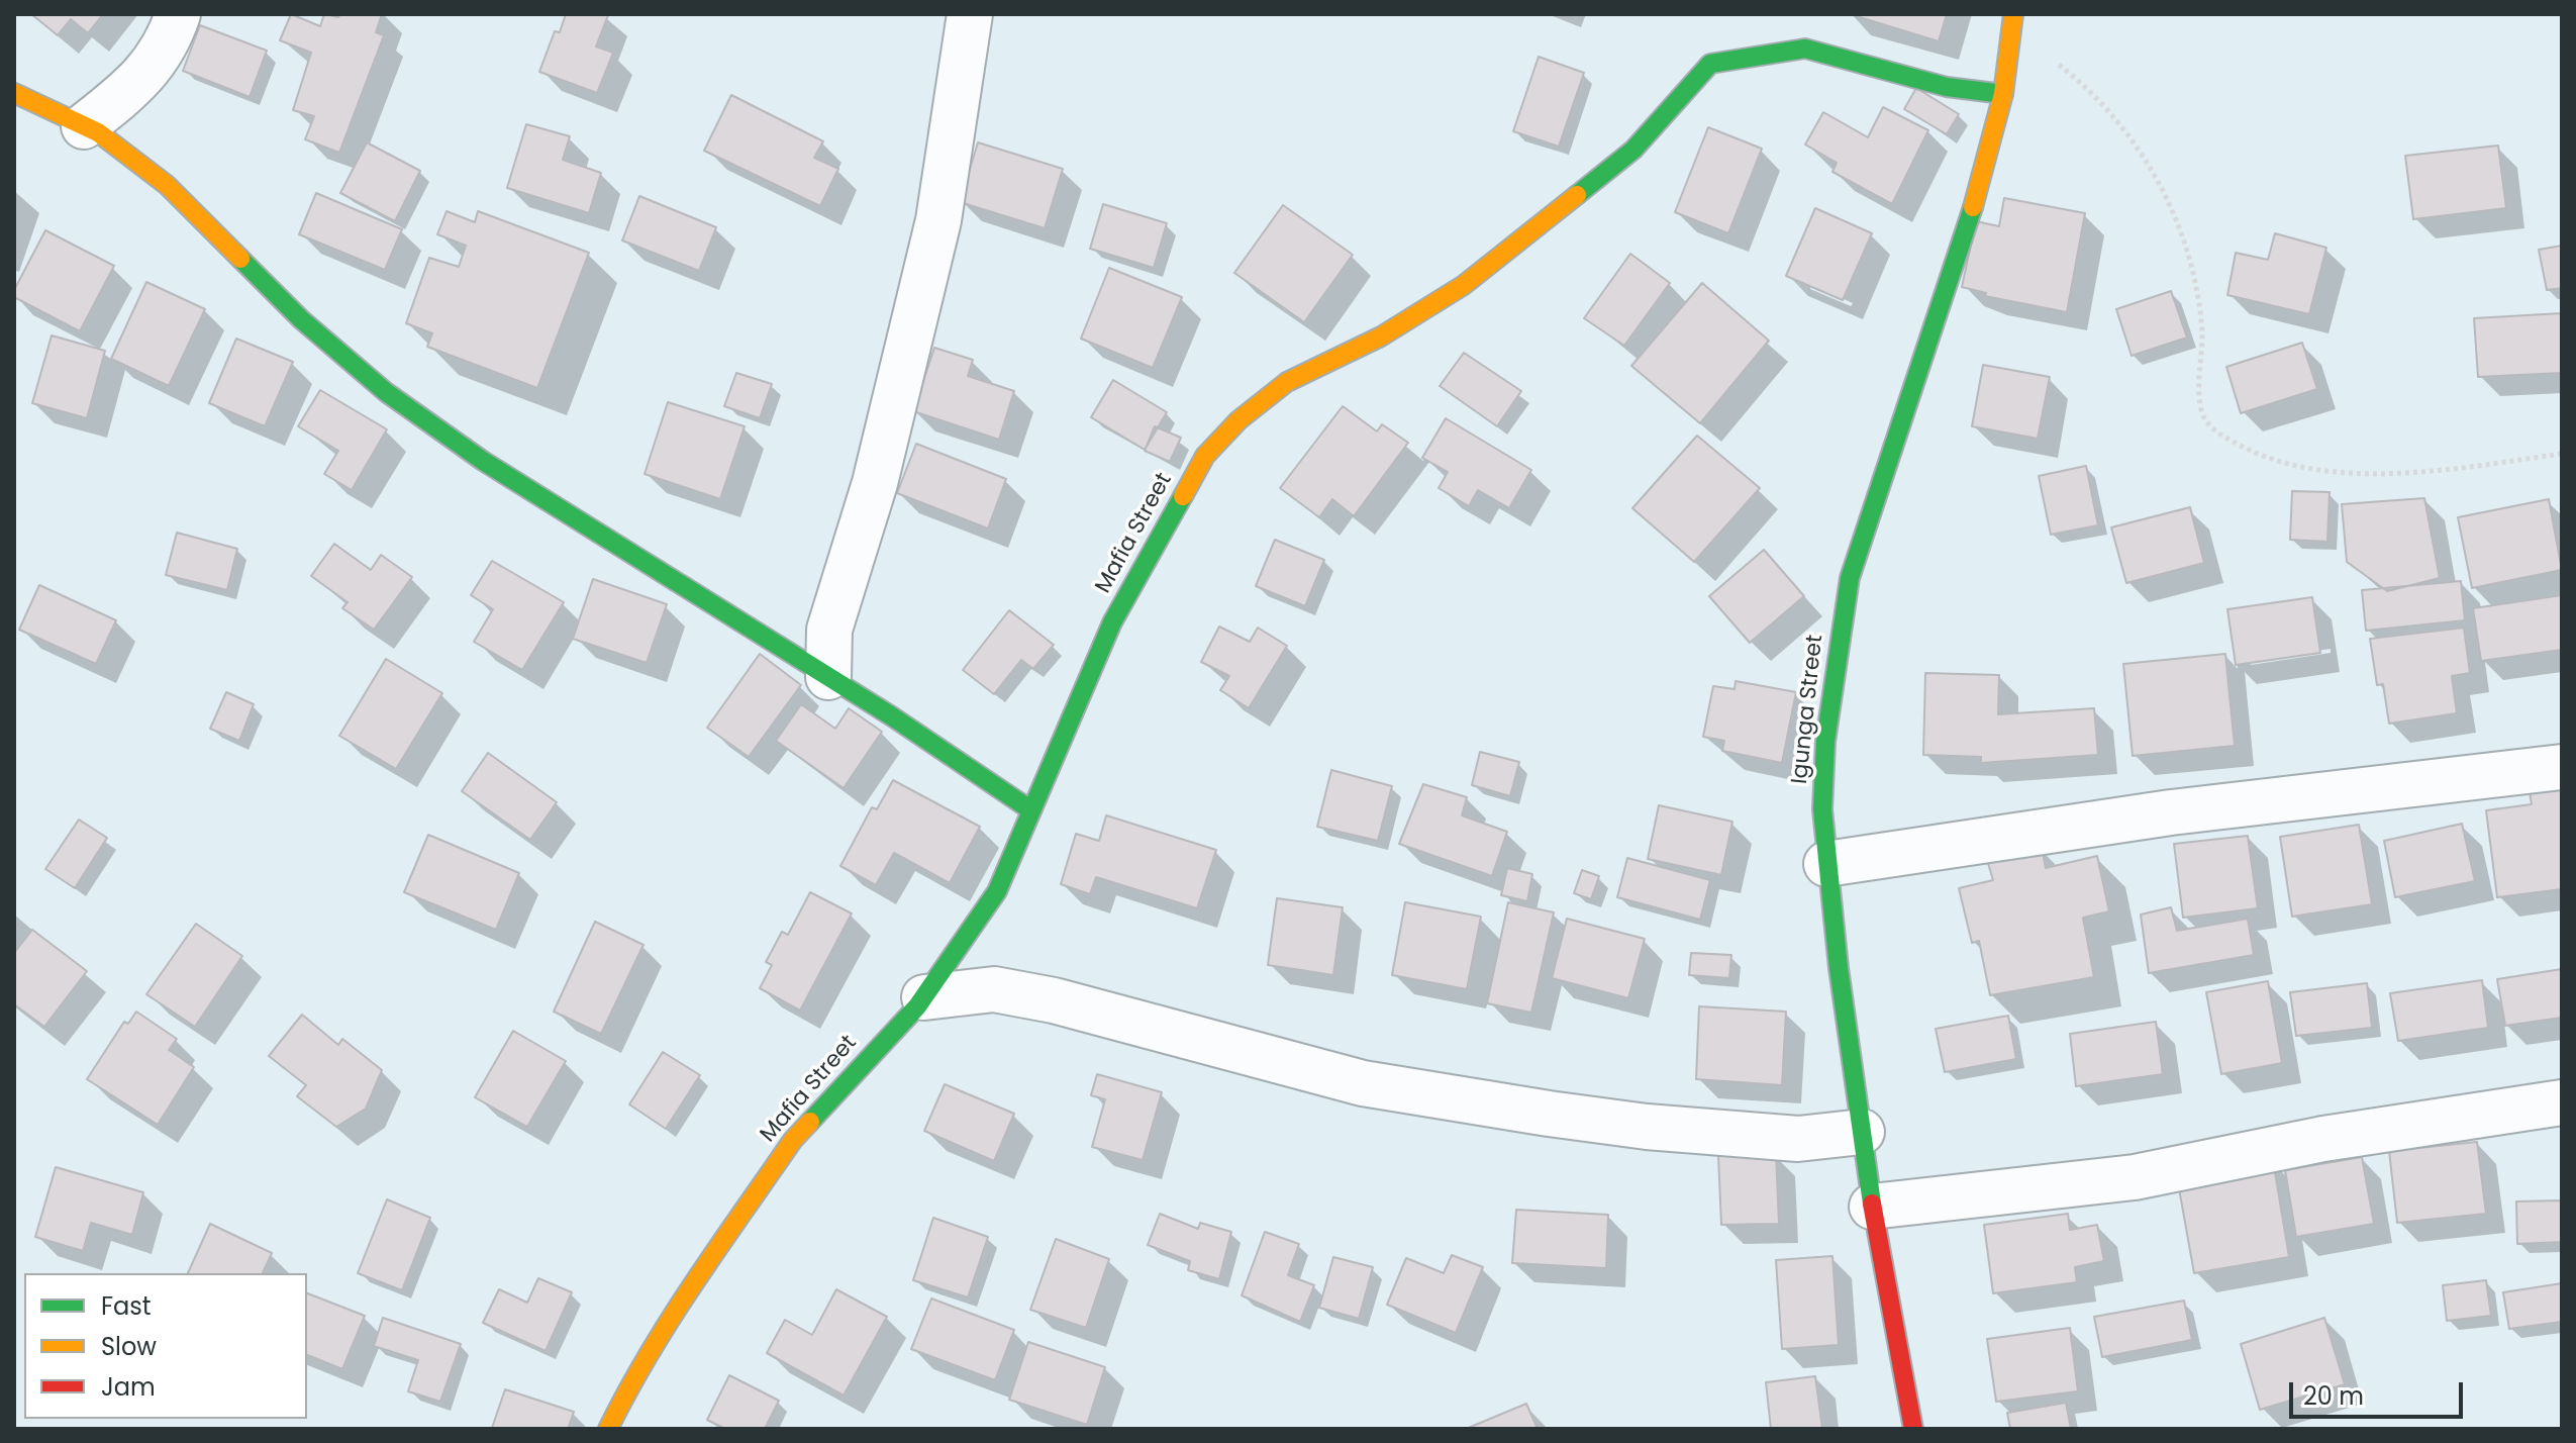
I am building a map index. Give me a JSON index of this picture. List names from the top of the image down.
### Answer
{
  "streets": {
    "street": ["Mafia Street", "Igunga Street"]
  },
  "crossings": [
    ["Mafia Street", "Igunga Street"]
  ],
  "legend": ["Fast", "Slow", "Jam"],
  "scale_bar": "20 m"
}
